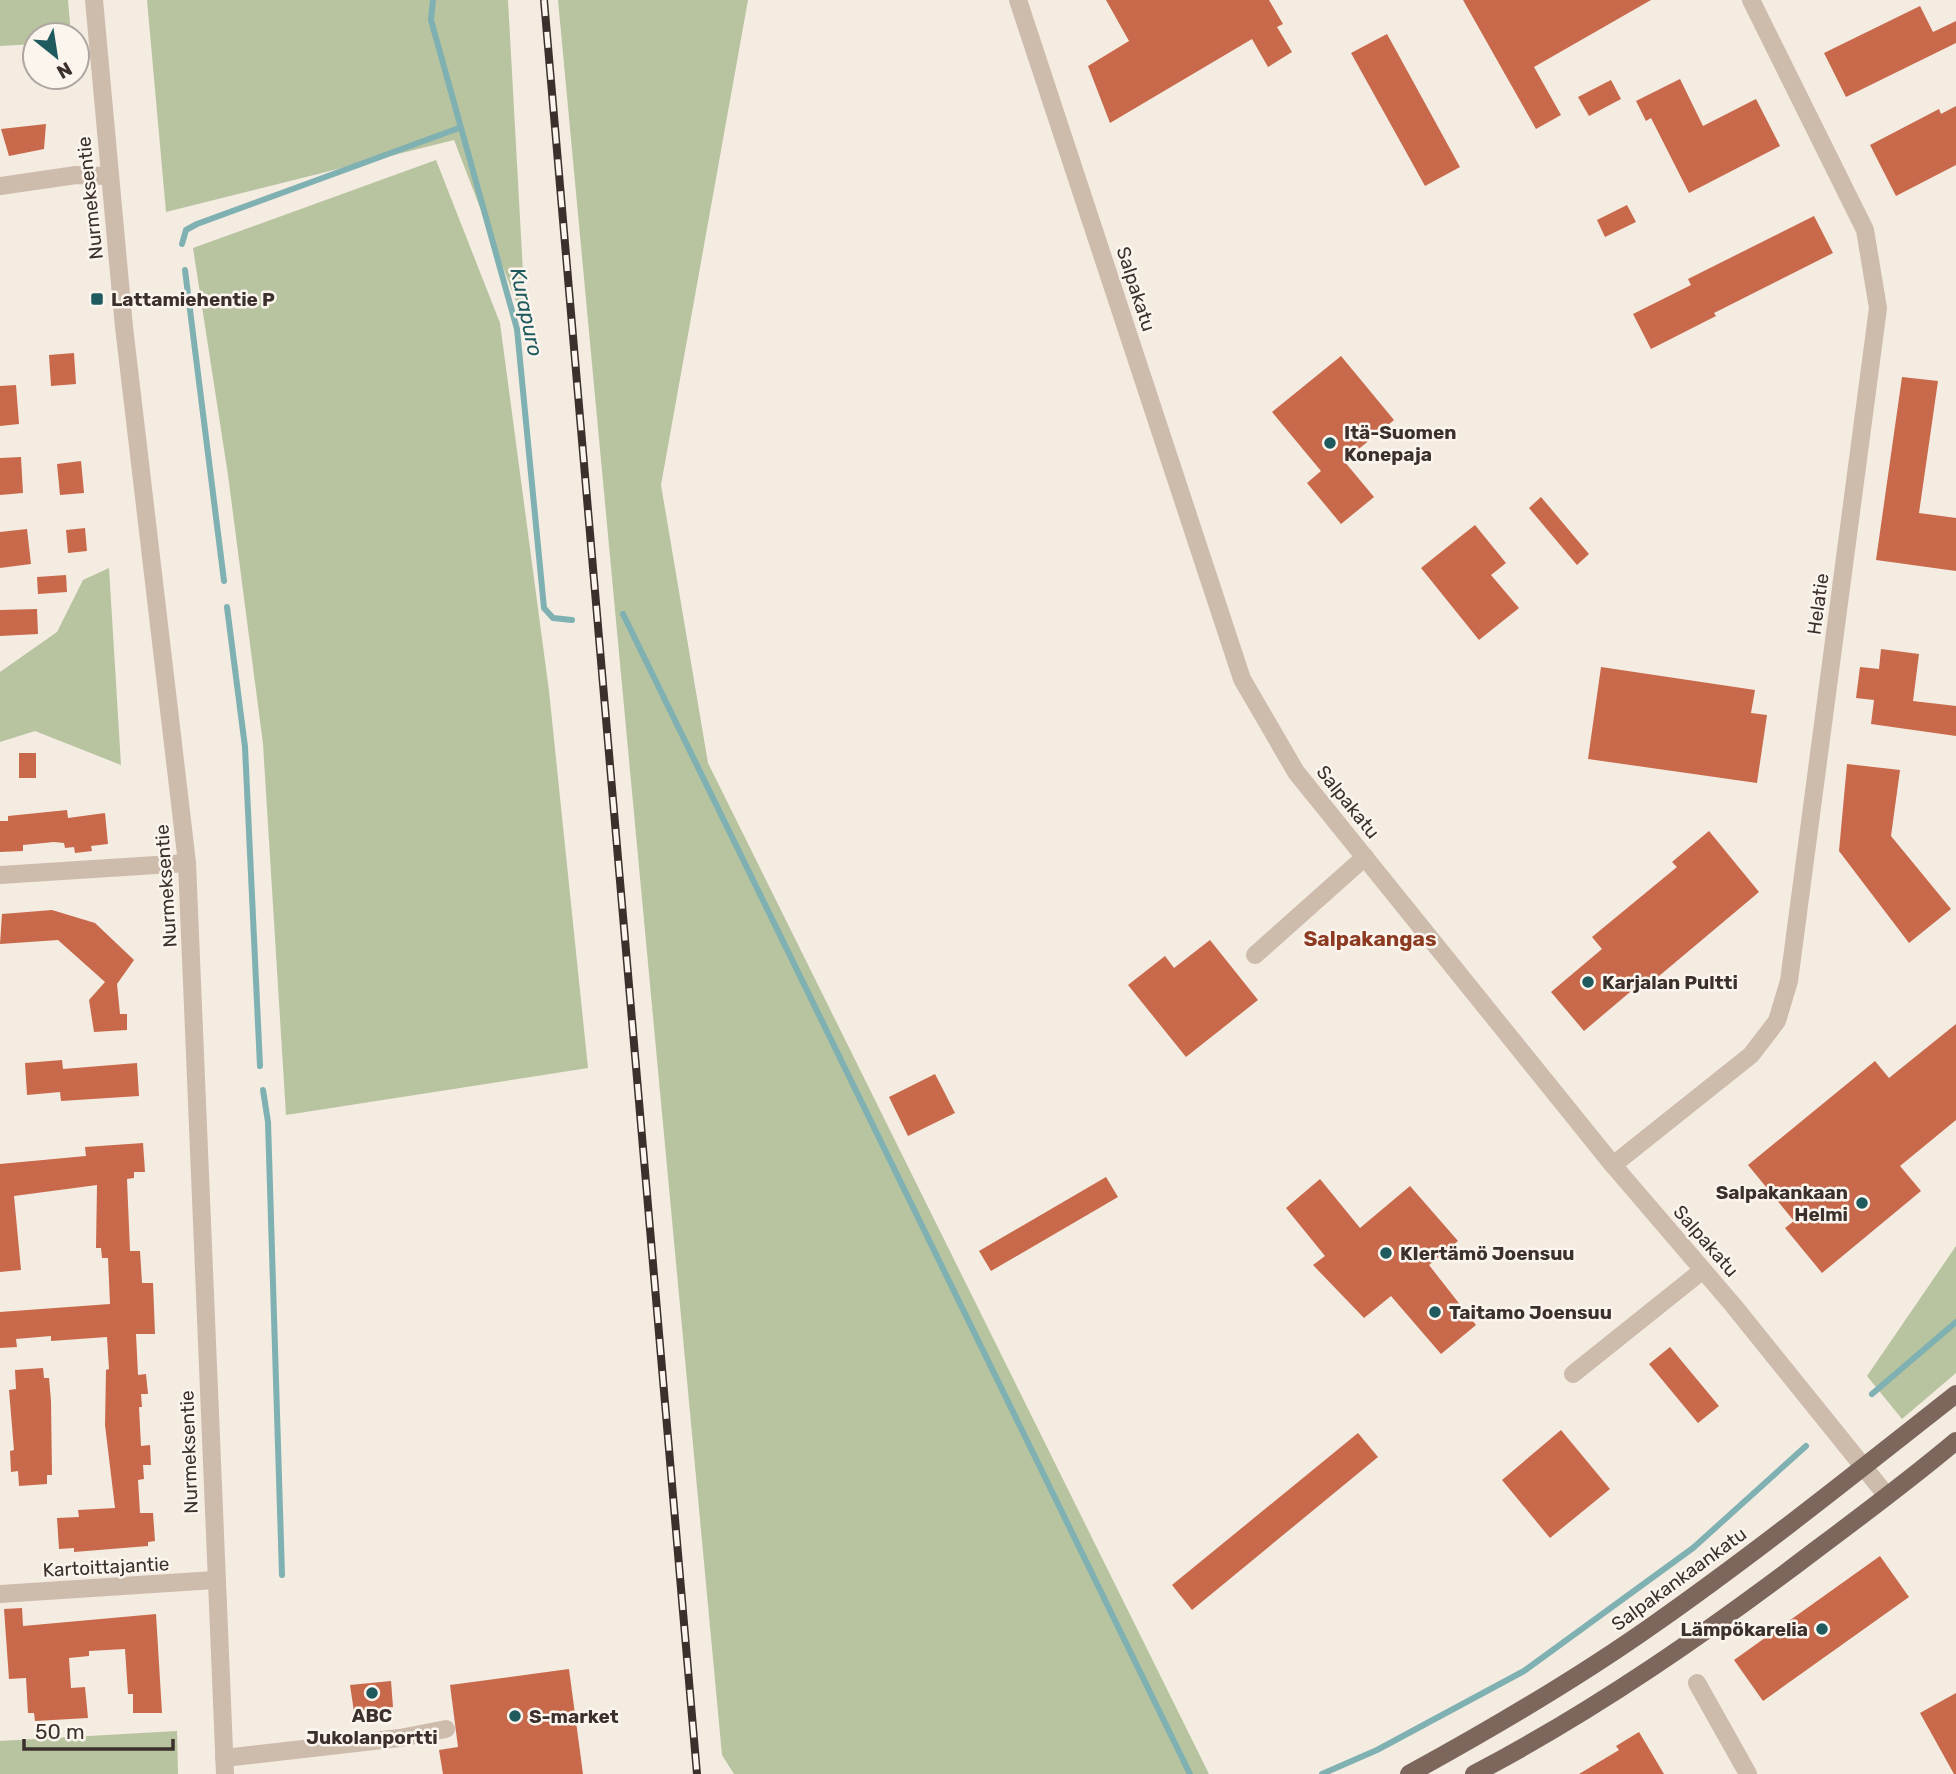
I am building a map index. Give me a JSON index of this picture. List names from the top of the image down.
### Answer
{
  "streets": {
    "main road": ["Salpakankaankatu"],
    "street": [
      "Nurmeksentie",
      "Salpakatu",
      "Helatie",
      "Kartoittajantie"
    ]
  },
  "crossings": [
    ["Nurmeksentie", "Kartoittajantie"],
    ["Salpakatu", "Helatie"],
    ["Salpakatu", "Salpakankaankatu"]
  ],
  "districts": ["Salpakangas"],
  "water": ["Kurapuro"],
  "places": {
    "transit": ["Lattamiehentie P"],
    "other": [
      "Itä-Suomen Konepaja",
      "Karjalan Pultti",
      "Salpakankaan Helmi",
      "KIertämö Joensuu",
      "Taitamo Joensuu",
      "Lämpökarelia",
      "ABC Jukolanportti",
      "S-market"
    ]
  },
  "scale_bar": "50 m",
  "north": "bottom right"
}
